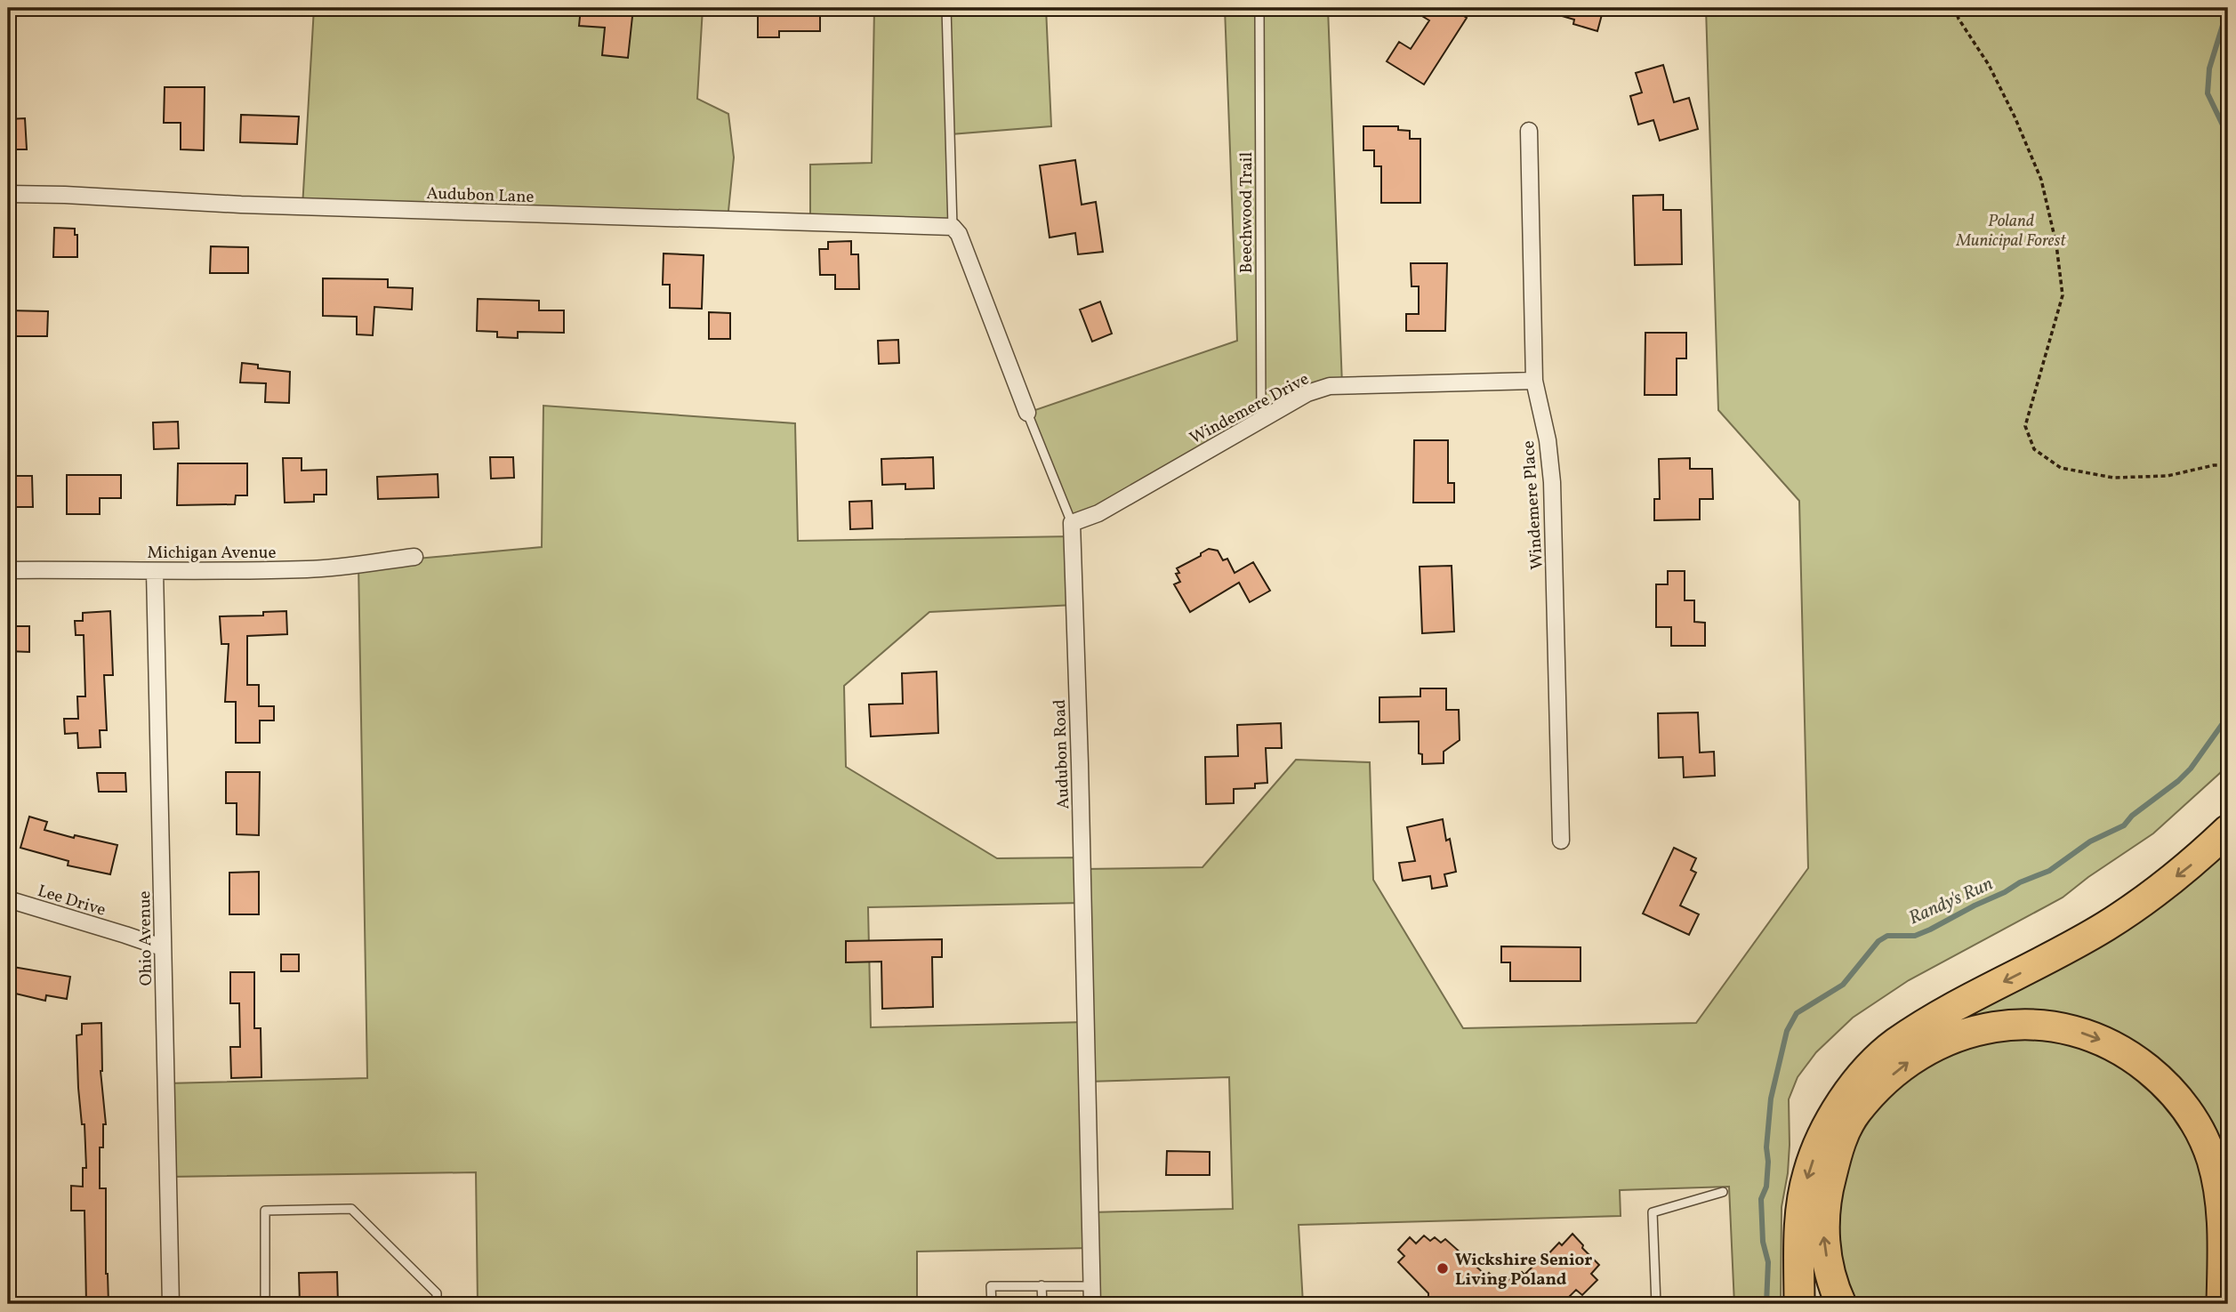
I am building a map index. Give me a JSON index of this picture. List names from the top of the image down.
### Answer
{
  "streets": {
    "street": [
      "Audubon Lane",
      "Windemere Drive",
      "Windemere Place",
      "Michigan Avenue",
      "Audubon Road",
      "Lee Drive",
      "Ohio Avenue"
    ],
    "lane": ["Beechwood Trail"]
  },
  "crossings": [
    ["Audubon Lane", "Audubon Road"],
    ["Beechwood Trail", "Windemere Drive"],
    ["Windemere Drive", "Windemere Place"],
    ["Windemere Drive", "Audubon Road"],
    ["Michigan Avenue", "Ohio Avenue"],
    ["Lee Drive", "Ohio Avenue"]
  ],
  "water": ["Randy's Run"],
  "parks": ["Poland Municipal Forest"],
  "places": ["Wickshire Senior Living Poland"]
}
